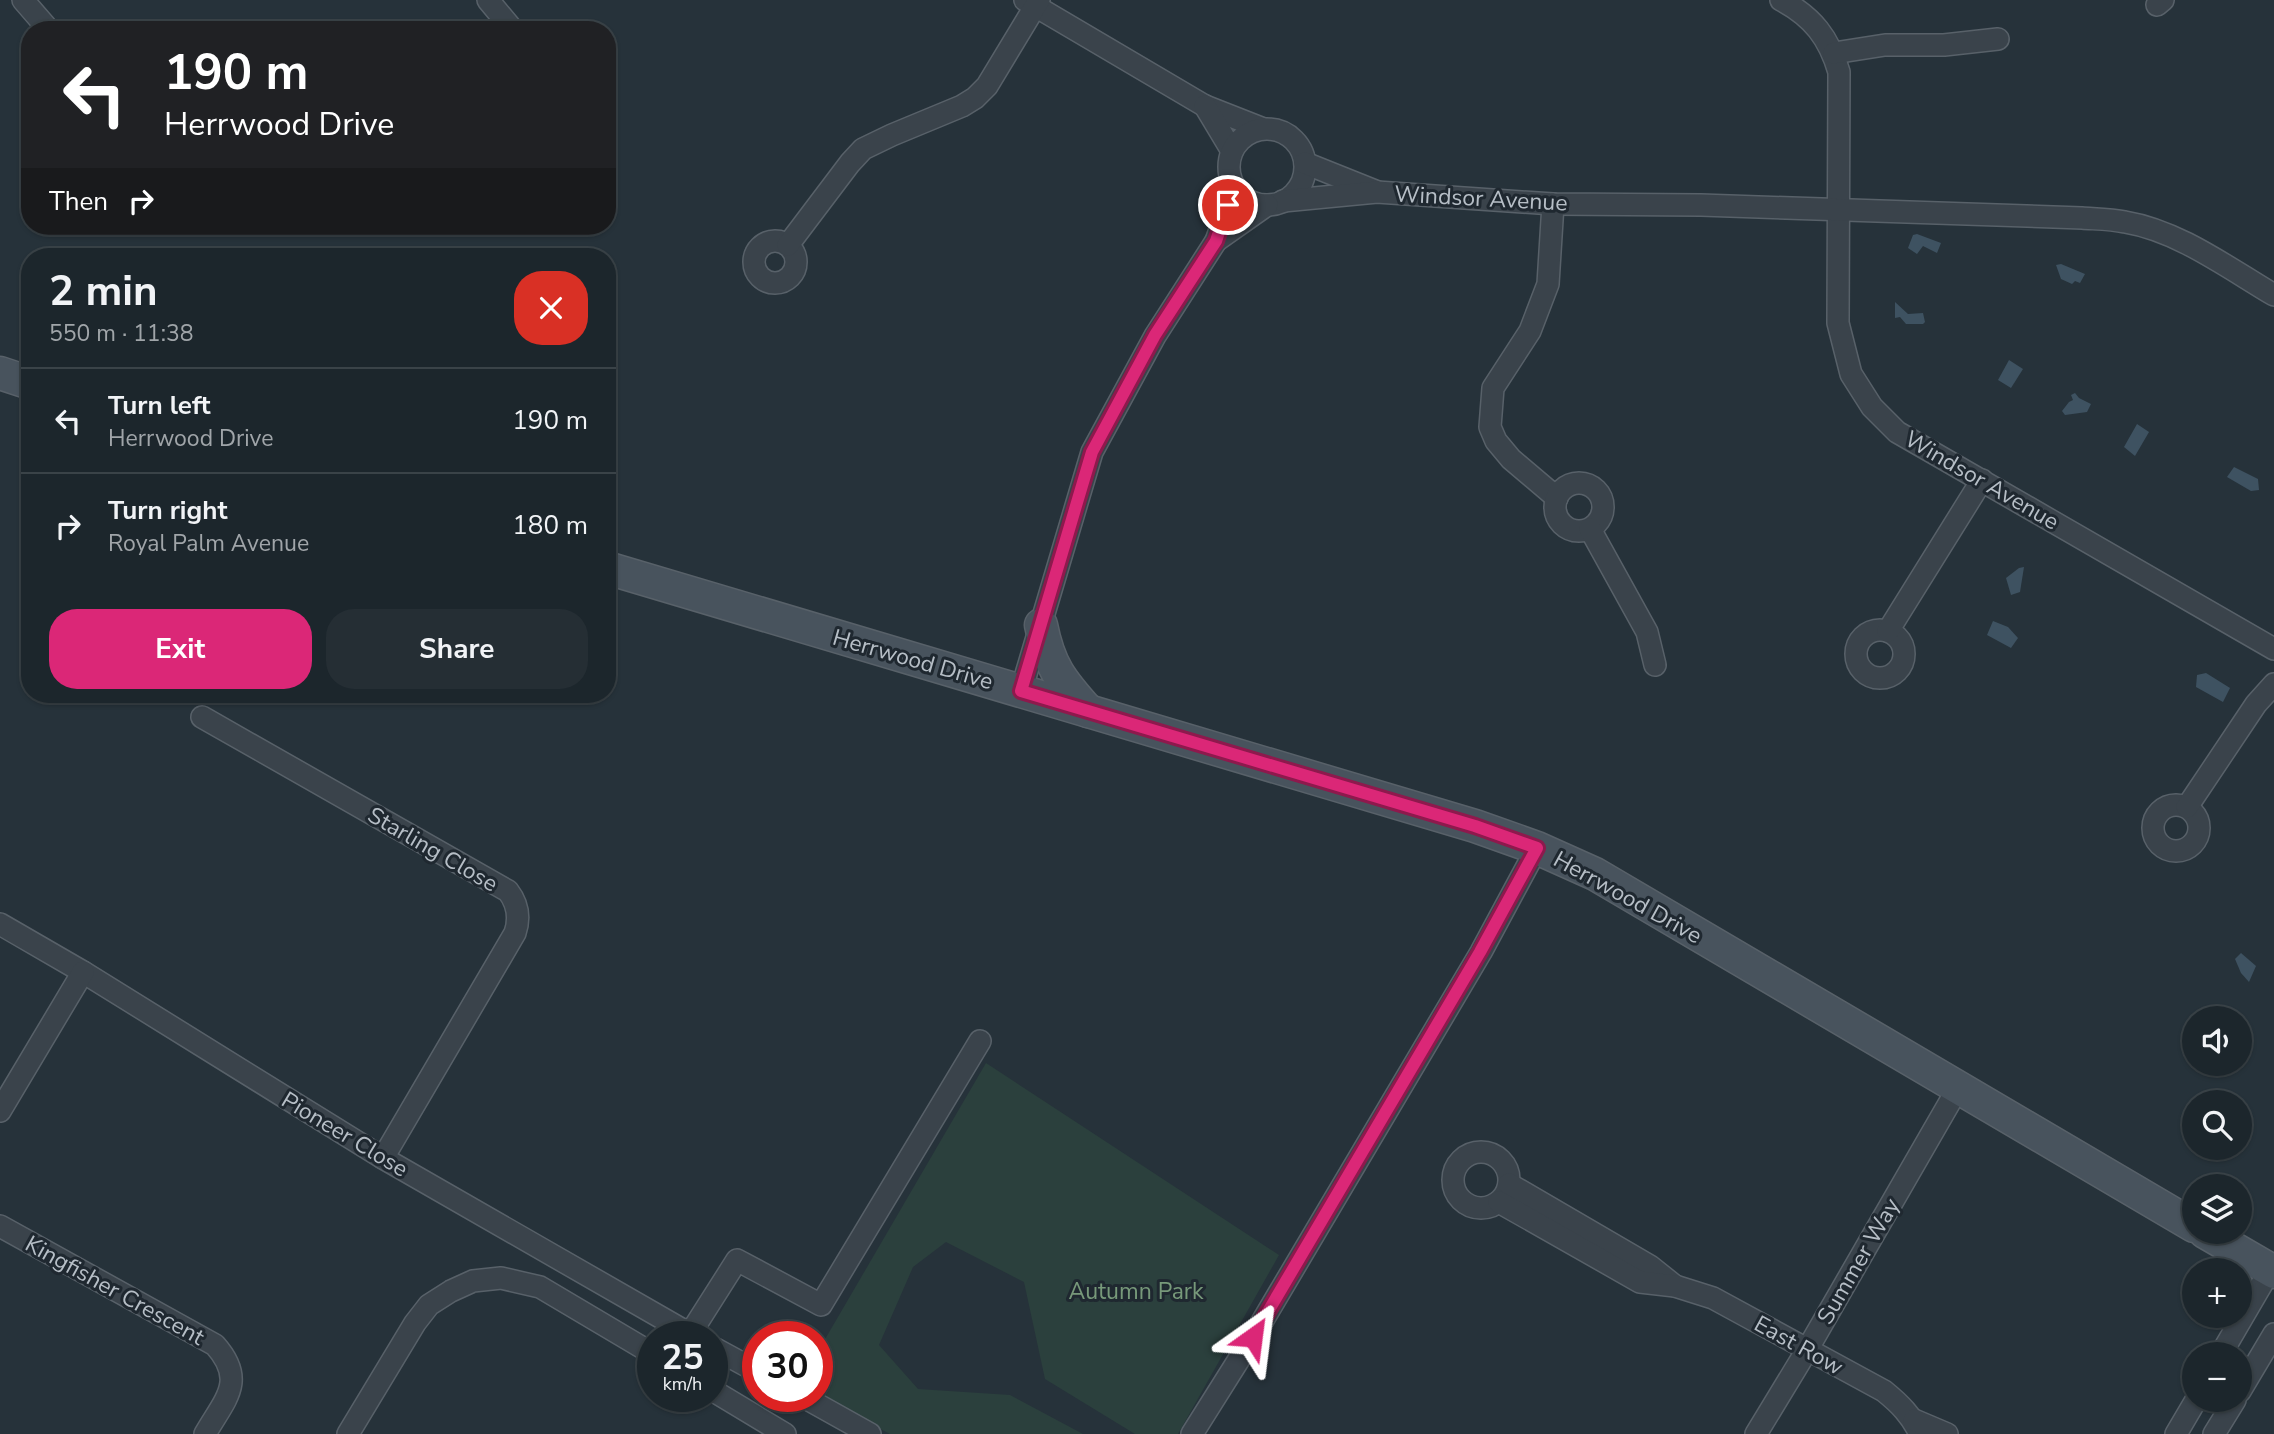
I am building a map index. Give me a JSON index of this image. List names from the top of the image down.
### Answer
{
  "streets": {
    "street": [
      "Windsor Avenue",
      "Herrwood Drive",
      "Starling Close",
      "Pioneer Close",
      "Summer Way",
      "Kingfisher Crescent",
      "East Row"
    ]
  },
  "crossings": [
    ["Herrwood Drive", "Summer Way"],
    ["Starling Close", "Pioneer Close"],
    ["Summer Way", "East Row"]
  ],
  "parks": ["Autumn Park"],
  "page": {
    "turn": ["190 m", "Herrwood Drive"],
    "then": "Then",
    "heading": ["2 min", "550 m · 11:38"],
    "list": [
      {
        "name": "Turn left",
        "note": "Herrwood Drive",
        "value": "190 m"
      },
      {
        "name": "Turn right",
        "note": "Royal Palm Avenue",
        "value": "180 m"
      }
    ],
    "buttons": ["Exit", "Share"],
    "map_buttons": ["+", "−"],
    "speed": "25 km/h",
    "limit": "30"
  }
}
